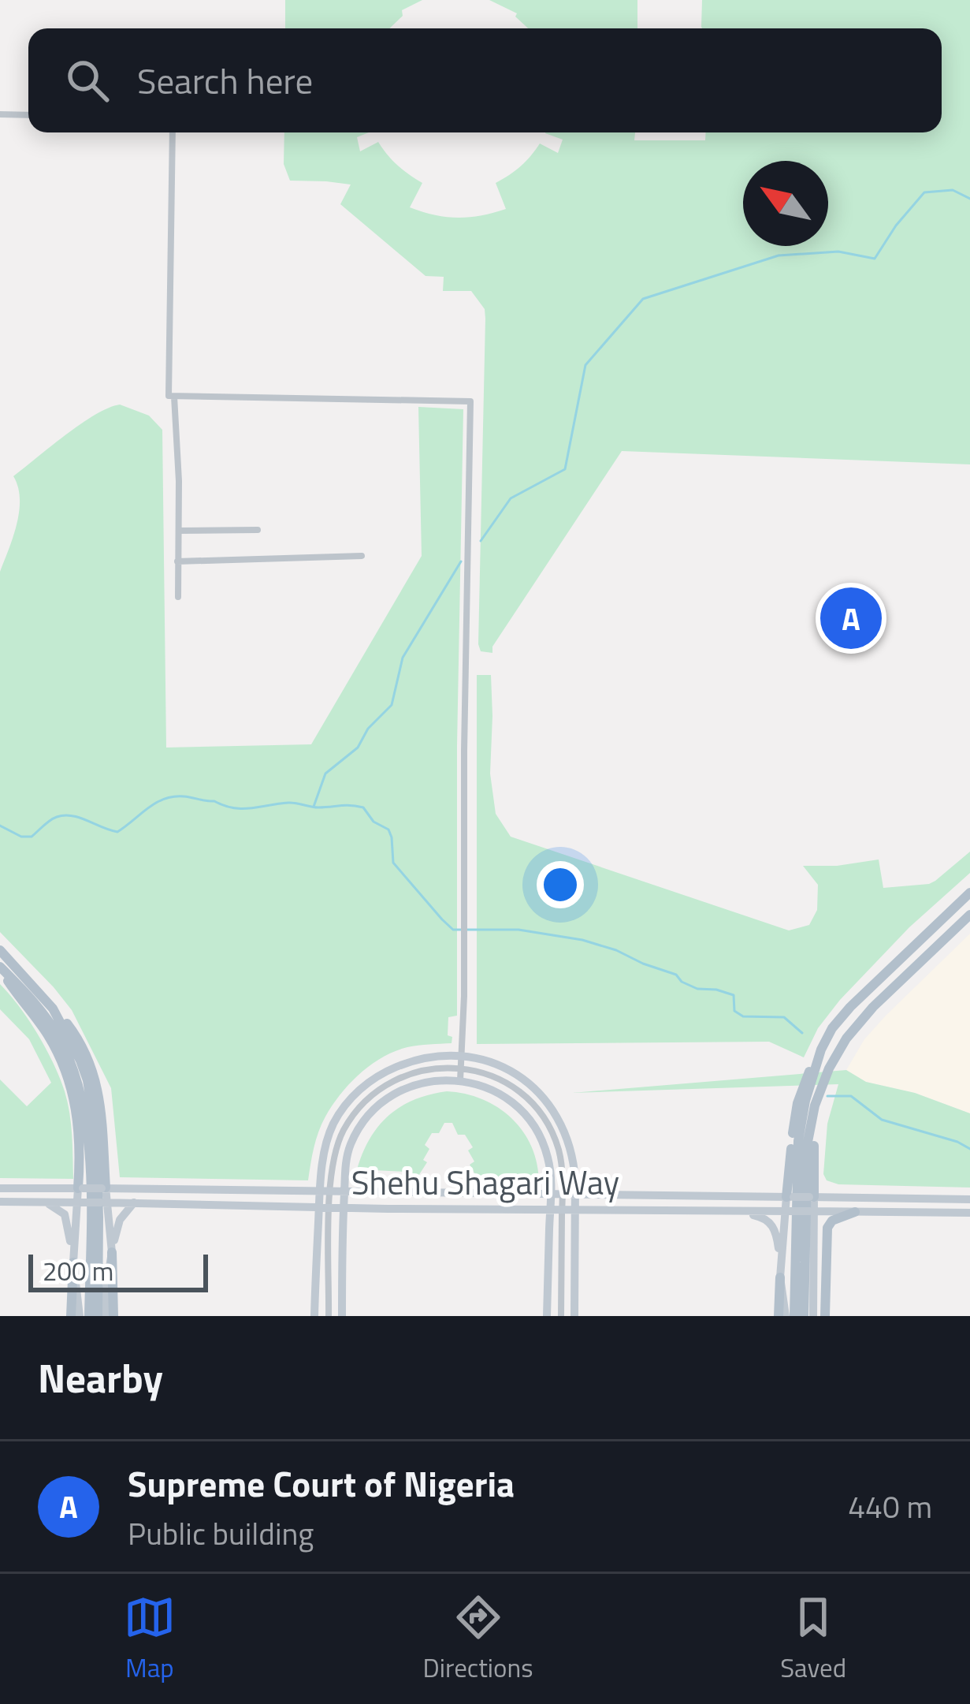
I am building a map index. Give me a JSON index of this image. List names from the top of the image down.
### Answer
{
  "streets": {
    "main road": ["Shehu Shagari Way"]
  },
  "scale_bar": "200 m",
  "north": "top left",
  "page": {
    "search": "Search here",
    "pins": "A",
    "scale": "200 m",
    "heading": "Nearby",
    "list": [
      {
        "mark": "A",
        "name": "Supreme Court of Nigeria",
        "note": "Public building",
        "value": "440 m"
      }
    ],
    "nav": ["Map", "Directions", "Saved"]
  }
}
